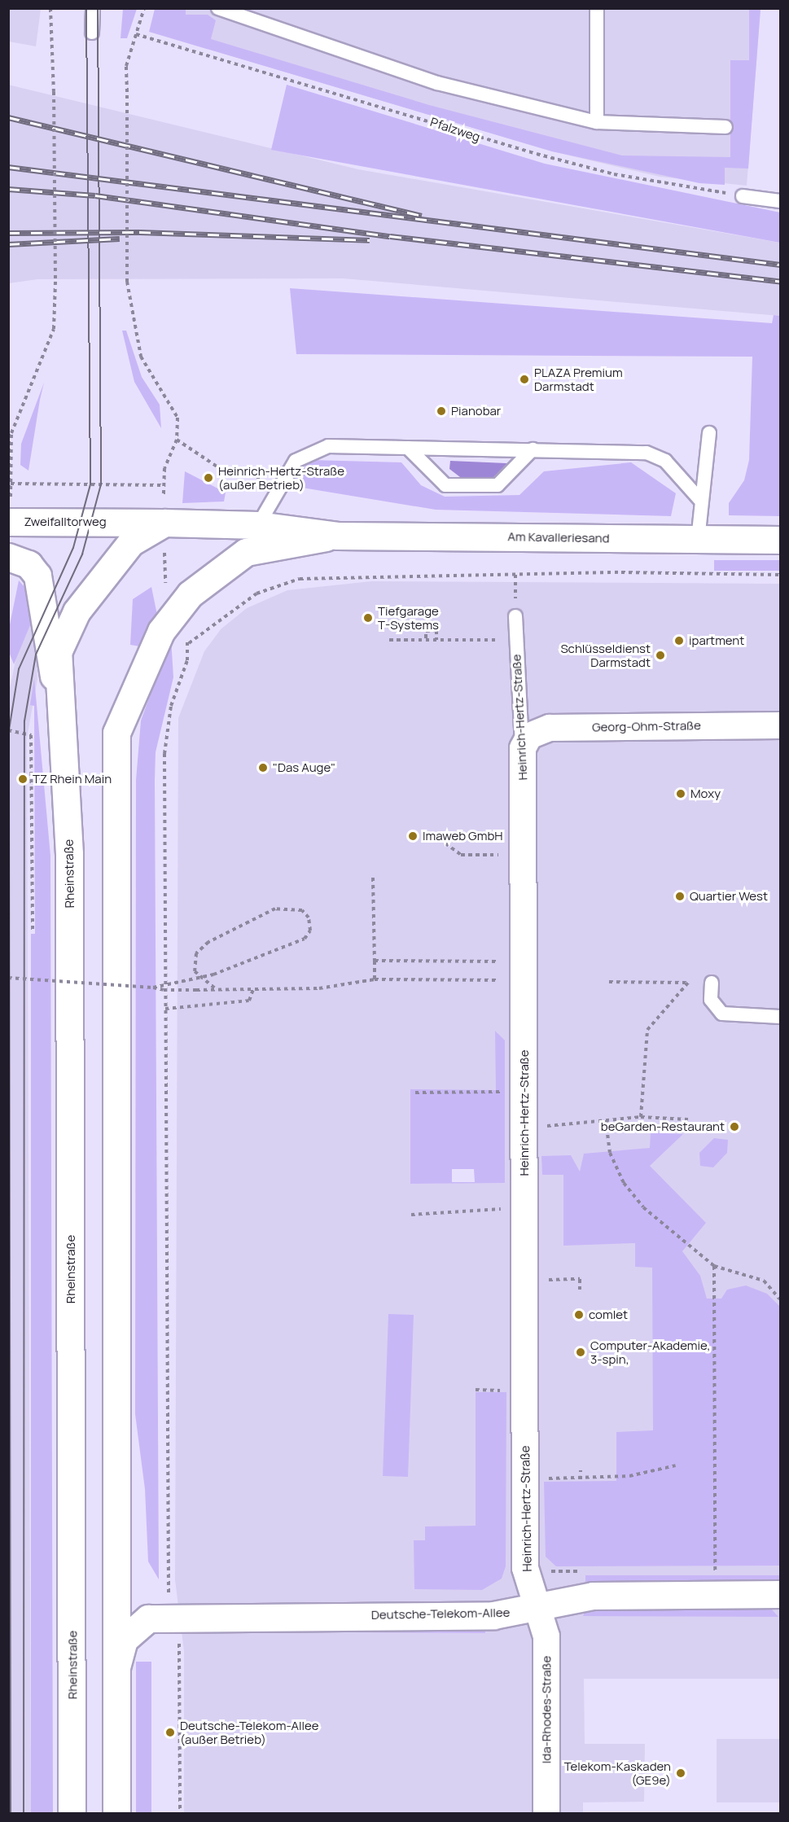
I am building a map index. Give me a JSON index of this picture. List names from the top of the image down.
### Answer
{
  "streets": {
    "main road": [
      "Zweifalltorweg",
      "Am Kavalleriesand",
      "Rheinstraße",
      "Deutsche-Telekom-Allee"
    ],
    "street": ["Heinrich-Hertz-Straße", "Georg-Ohm-Straße", "Ida-Rhodes-Straße"],
    "path": ["Pfalzweg"]
  },
  "crossings": [
    ["Zweifalltorweg", "Am Kavalleriesand"],
    ["Am Kavalleriesand", "Rheinstraße"],
    ["Heinrich-Hertz-Straße", "Georg-Ohm-Straße"],
    ["Heinrich-Hertz-Straße", "Deutsche-Telekom-Allee"],
    ["Heinrich-Hertz-Straße", "Ida-Rhodes-Straße"],
    ["Deutsche-Telekom-Allee", "Ida-Rhodes-Straße"]
  ],
  "places": [
    "PLAZA Premium Darmstadt",
    "Pianobar",
    "Heinrich-Hertz-Straße (außer Betrieb)",
    "Tiefgarage T-Systems",
    "ipartment",
    "Schlüsseldienst Darmstadt",
    "\"Das Auge\"",
    "TZ Rhein Main",
    "Moxy",
    "Imaweb GmbH",
    "Quartier West",
    "beGarden-Restaurant",
    "comlet",
    "Computer-Akademie, 3-spin,",
    "Deutsche-Telekom-Allee (außer Betrieb)",
    "Telekom-Kaskaden (GE9e)"
  ]
}
